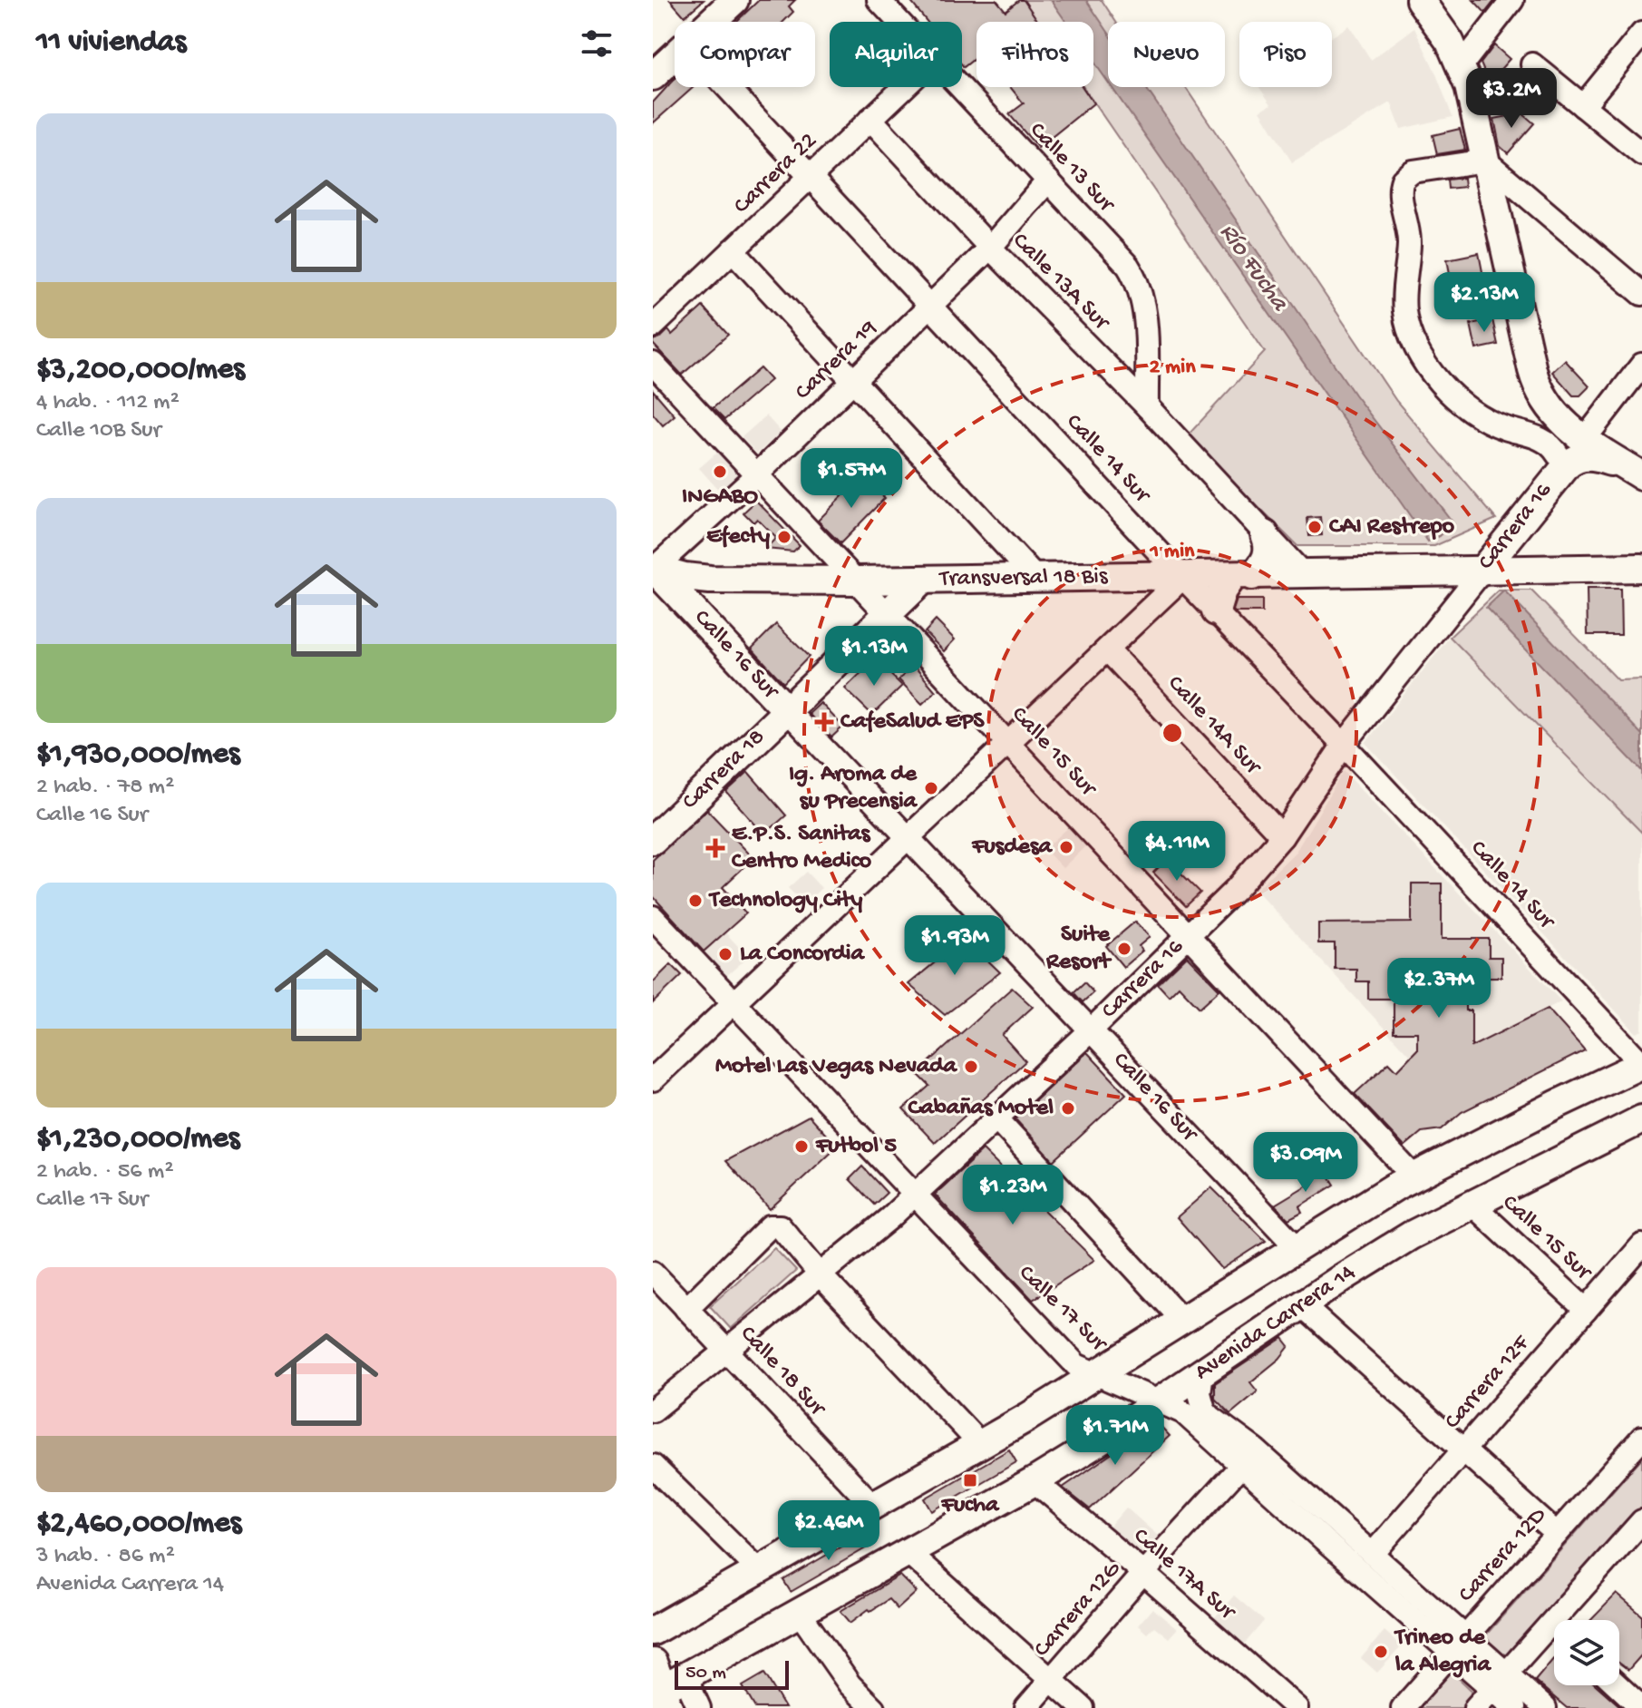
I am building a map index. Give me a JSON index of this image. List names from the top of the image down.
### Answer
{
  "streets": {
    "main road": [
      "Carrera 16",
      "Transversal 18 Bis",
      "Calle 16 Sur",
      "Carrera 18",
      "Avenida Carrera 14"
    ],
    "street": [
      "Calle 13 Sur",
      "Carrera 22",
      "Calle 13A Sur",
      "Carrera 19",
      "Calle 14 Sur",
      "Calle 14A Sur",
      "Calle 15 Sur",
      "Calle 17 Sur",
      "Calle 18 Sur",
      "Carrera 12F",
      "Carrera 12D",
      "Calle 17A Sur",
      "Carrera 12G"
    ]
  },
  "crossings": [
    ["Calle 13 Sur", "Calle 13A Sur"],
    ["Calle 13 Sur", "Carrera 19"],
    ["Carrera 22", "Calle 13A Sur"],
    ["Carrera 22", "Calle 14 Sur"],
    ["Calle 13A Sur", "Carrera 19"],
    ["Calle 13A Sur", "Transversal 18 Bis"],
    ["Carrera 19", "Calle 14 Sur"],
    ["Carrera 19", "Transversal 18 Bis"],
    ["Carrera 19", "Calle 16 Sur"],
    ["Carrera 19", "Calle 15 Sur"],
    ["Calle 14 Sur", "Carrera 16"],
    ["Calle 14 Sur", "Transversal 18 Bis"],
    ["Carrera 16", "Transversal 18 Bis"],
    ["Carrera 16", "Calle 16 Sur"],
    ["Carrera 16", "Calle 14A Sur"],
    ["Carrera 16", "Calle 15 Sur"],
    ["Carrera 16", "Calle 17 Sur"],
    ["Carrera 16", "Calle 18 Sur"],
    ["Transversal 18 Bis", "Calle 16 Sur"],
    ["Transversal 18 Bis", "Calle 15 Sur"],
    ["Transversal 18 Bis", "Carrera 18"],
    ["Calle 16 Sur", "Carrera 18"],
    ["Calle 15 Sur", "Carrera 18"],
    ["Calle 15 Sur", "Avenida Carrera 14"],
    ["Calle 15 Sur", "Carrera 12F"],
    ["Calle 17 Sur", "Avenida Carrera 14"],
    ["Calle 17 Sur", "Carrera 12F"],
    ["Calle 17 Sur", "Carrera 12D"],
    ["Calle 17 Sur", "Carrera 12G"],
    ["Avenida Carrera 14", "Calle 17A Sur"],
    ["Calle 17A Sur", "Carrera 12G"]
  ],
  "water": ["Río Fucha"],
  "places": {
    "other": [
      "INGABO",
      "CAI Restrepo",
      "Efecty",
      "Ig. Aroma de su Precensia",
      "Fusdesa",
      "Technology City",
      "Suite Resort",
      "La Concordia",
      "Motel Las Vegas Nevada",
      "Cabañas Motel",
      "Futbol 5",
      "Trineo de la Alegria"
    ],
    "health": ["CafeSalud EPS", "E.P.S. Sanitas Centro Medico"],
    "transit": ["Fucha"]
  },
  "scale_bar": "50 m",
  "page": {
    "heading": "11 viviendas",
    "chip": [
      "Comprar",
      "Alquilar",
      "Filtros",
      "Nuevo",
      "Piso"
    ],
    "price": [
      "$3.2M",
      "$2.13M",
      "$1.57M",
      "$1.13M",
      "$4.11M",
      "$1.93M",
      "$2.37M",
      "$3.09M",
      "$1.23M",
      "$1.71M",
      "$2.46M"
    ],
    "list": [
      {
        "name": "$3,200,000/mes",
        "note": "4 hab. · 112 m² · Calle 10B Sur"
      },
      {
        "name": "$1,930,000/mes",
        "note": "2 hab. · 78 m² · Calle 16 Sur"
      },
      {
        "name": "$1,230,000/mes",
        "note": "2 hab. · 56 m² · Calle 17 Sur"
      },
      {
        "name": "$2,460,000/mes",
        "note": "3 hab. · 86 m² · Avenida Carrera 14"
      }
    ],
    "scale": "50 m"
  },
  "rings": ["2 min", "1 min"]
}
